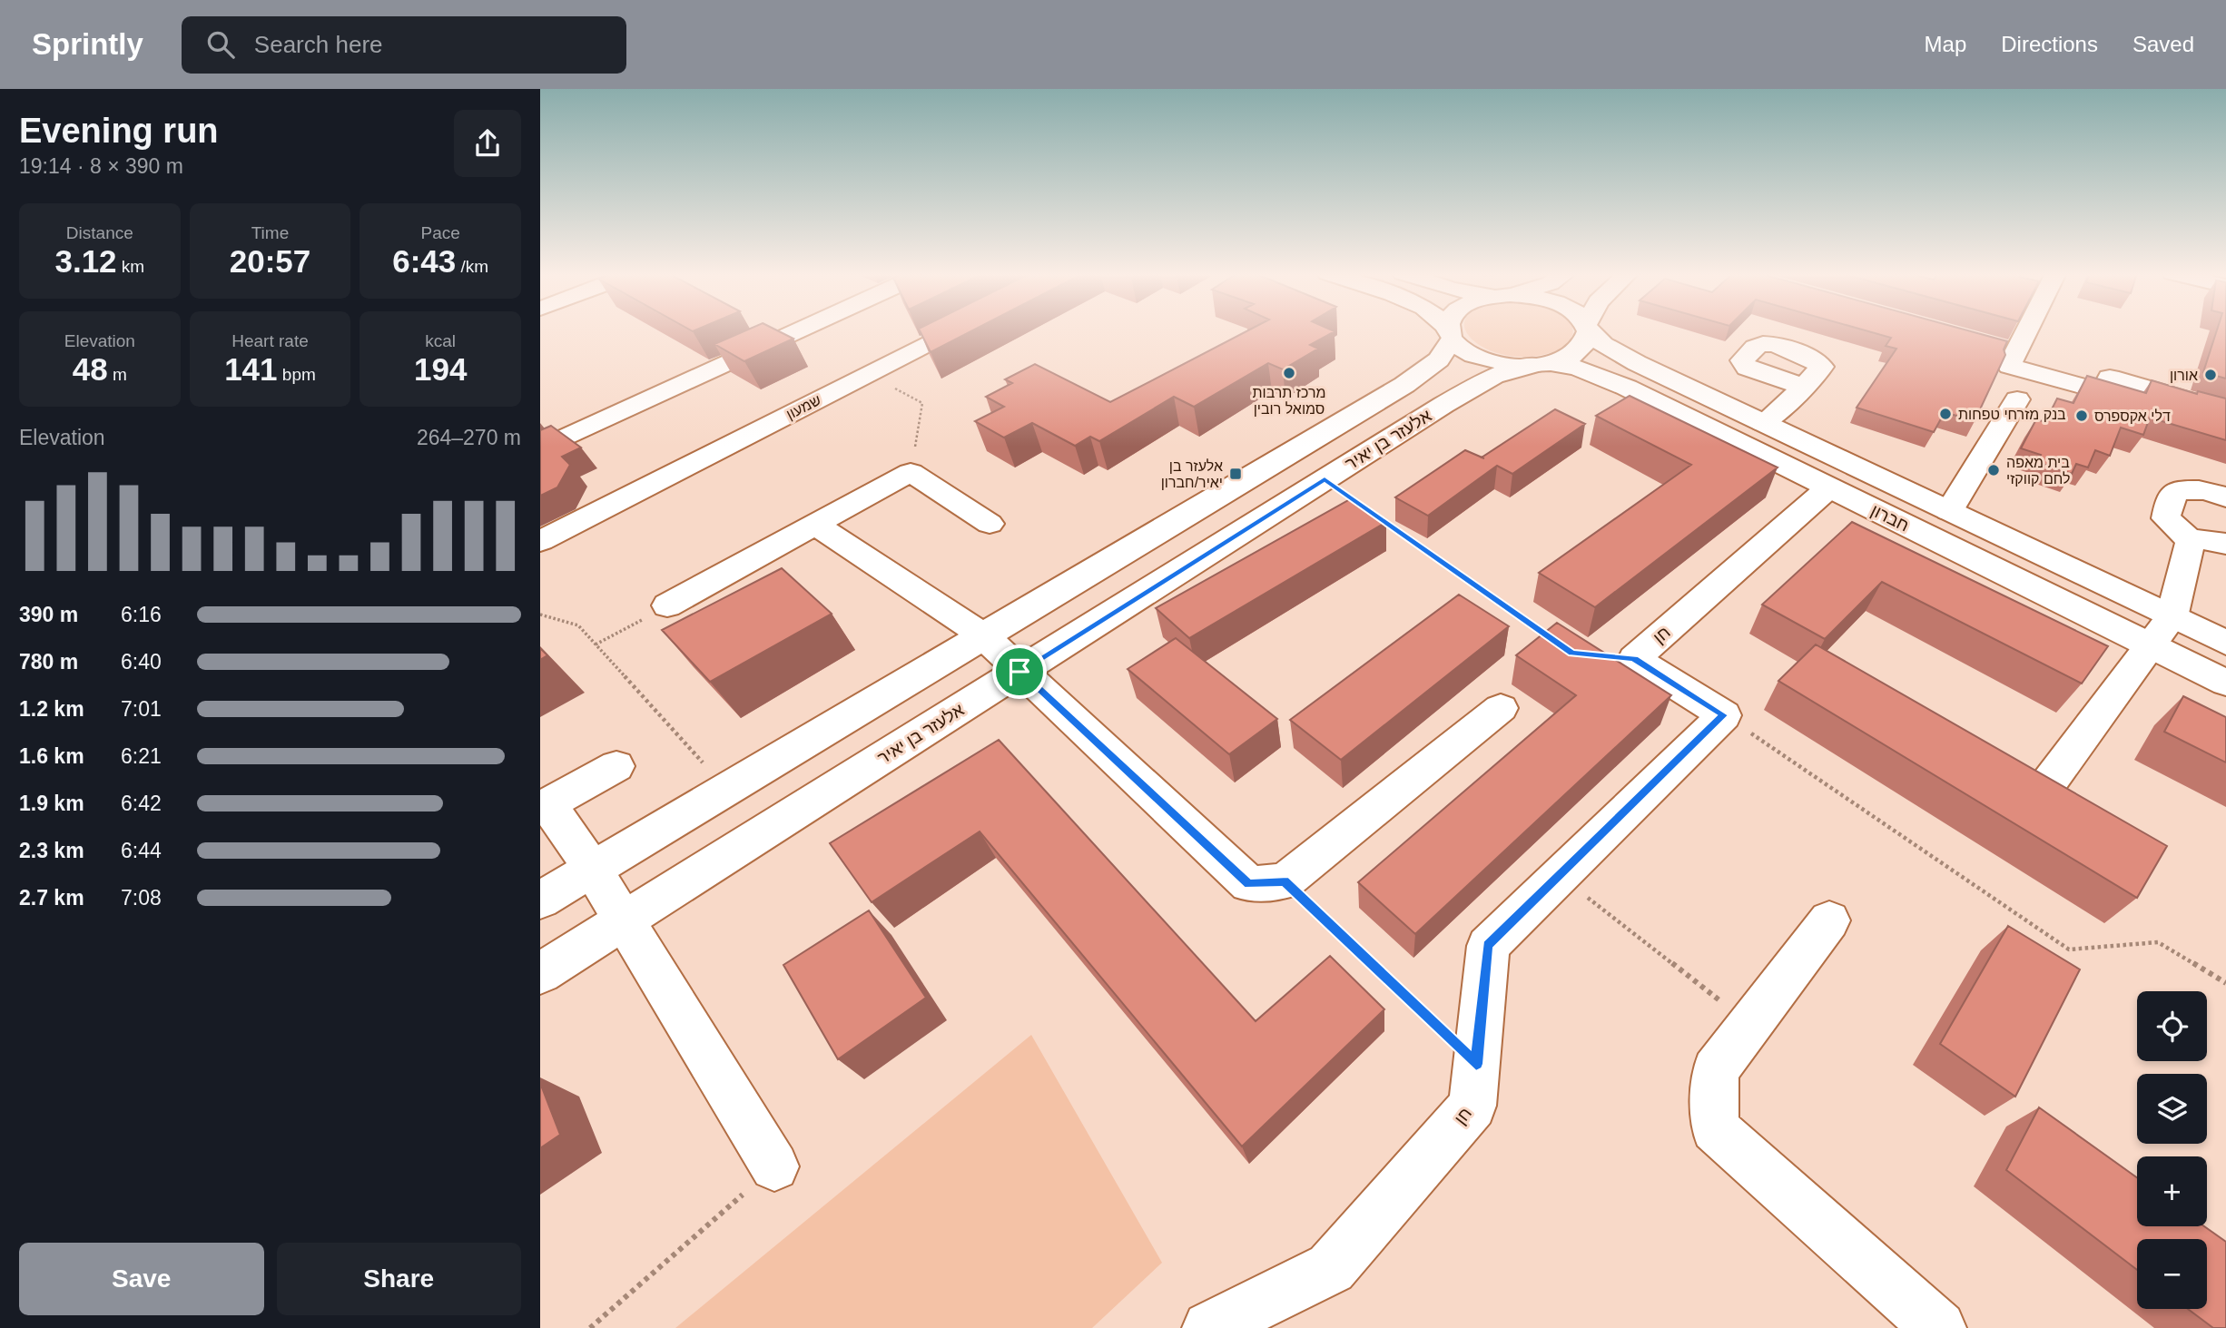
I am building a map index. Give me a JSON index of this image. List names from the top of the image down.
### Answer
{
  "streets": {
    "street": [
      "שמעון",
      "אלעזר בן יאיר",
      "חברון",
      "חן"
    ]
  },
  "crossings": [
    ["אלעזר בן יאיר", "חברון"],
    ["חברון", "חן"]
  ],
  "places": {
    "other": [
      "מרכז תרבות סמואל רובין",
      "אורון",
      "בנק מזרחי טפחות",
      "דלי אקספרס",
      "בית מאפה לחם קווקזי"
    ],
    "transit": ["אלעזר בן יאיר/חברון"]
  },
  "page": {
    "header": "Sprintly",
    "search": "Search here",
    "nav": ["Map", "Directions", "Saved"],
    "heading": ["Evening run", "19:14 · 8 × 390 m"],
    "stats": [
      ["Distance", "3.12 km"],
      ["Time", "20:57"],
      ["Pace", "6:43 /km"],
      ["Elevation", "48 m"],
      ["Heart rate", "141 bpm"],
      ["kcal", "194"]
    ],
    "chart": ["Elevation", "264–270 m"],
    "list": [
      {
        "name": "390 m",
        "note": "6:16"
      },
      {
        "name": "780 m",
        "note": "6:40"
      },
      {
        "name": "1.2 km",
        "note": "7:01"
      },
      {
        "name": "1.6 km",
        "note": "6:21"
      },
      {
        "name": "1.9 km",
        "note": "6:42"
      },
      {
        "name": "2.3 km",
        "note": "6:44"
      },
      {
        "name": "2.7 km",
        "note": "7:08"
      }
    ],
    "map_buttons": ["+", "−"],
    "buttons": ["Save", "Share"]
  }
}
